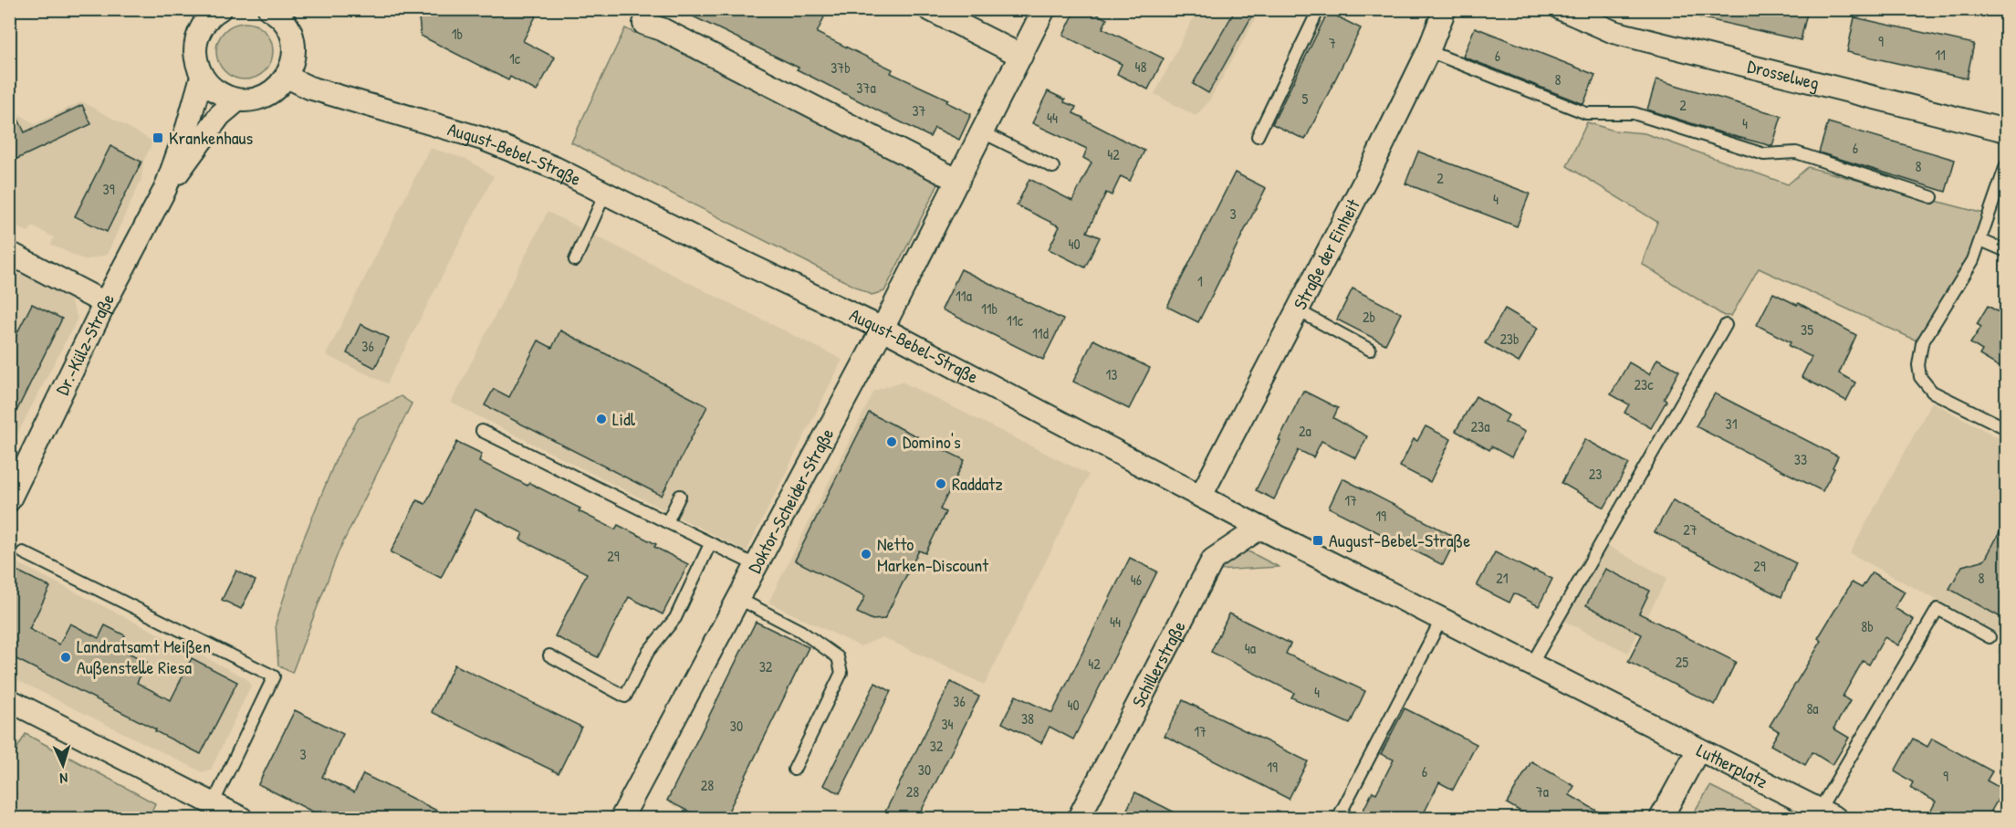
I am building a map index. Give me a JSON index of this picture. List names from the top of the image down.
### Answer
{
  "streets": {
    "street": [
      "Drosselweg",
      "August-Bebel-Straße",
      "Straße der Einheit",
      "Dr.-Külz-Straße",
      "Doktor-Scheider-Straße",
      "Schillerstraße",
      "Lutherplatz"
    ]
  },
  "crossings": [
    ["August-Bebel-Straße", "Straße der Einheit"],
    ["August-Bebel-Straße", "Doktor-Scheider-Straße"],
    ["August-Bebel-Straße", "Schillerstraße"],
    ["August-Bebel-Straße", "Lutherplatz"]
  ],
  "places": {
    "transit": ["Krankenhaus", "August-Bebel-Straße"],
    "other": [
      "Lidl",
      "Domino's",
      "Raddatz",
      "Netto Marken-Discount",
      "Landratsamt Meißen Außenstelle Riesa"
    ]
  },
  "house_numbers": [
    "1b",
    "9",
    "7",
    "11",
    "6",
    "1c",
    "48",
    "37b",
    "8",
    "37a",
    "5",
    "2",
    "37",
    "44",
    "4",
    "6",
    "42",
    "8",
    "2",
    "39",
    "4",
    "3",
    "40",
    "1",
    "11a",
    "11b",
    "2b",
    "11c",
    "35",
    "11d",
    "23b",
    "36",
    "13",
    "23c",
    "31",
    "23a",
    "2a",
    "33",
    "23",
    "17",
    "19",
    "27",
    "29",
    "29",
    "21",
    "8",
    "46",
    "44",
    "8b",
    "4a",
    "25",
    "42",
    "32",
    "4",
    "36",
    "40",
    "8a",
    "38",
    "34",
    "30",
    "17",
    "32",
    "3",
    "19",
    "30",
    "6",
    "9",
    "28",
    "28",
    "7a"
  ],
  "north": "bottom"
}
